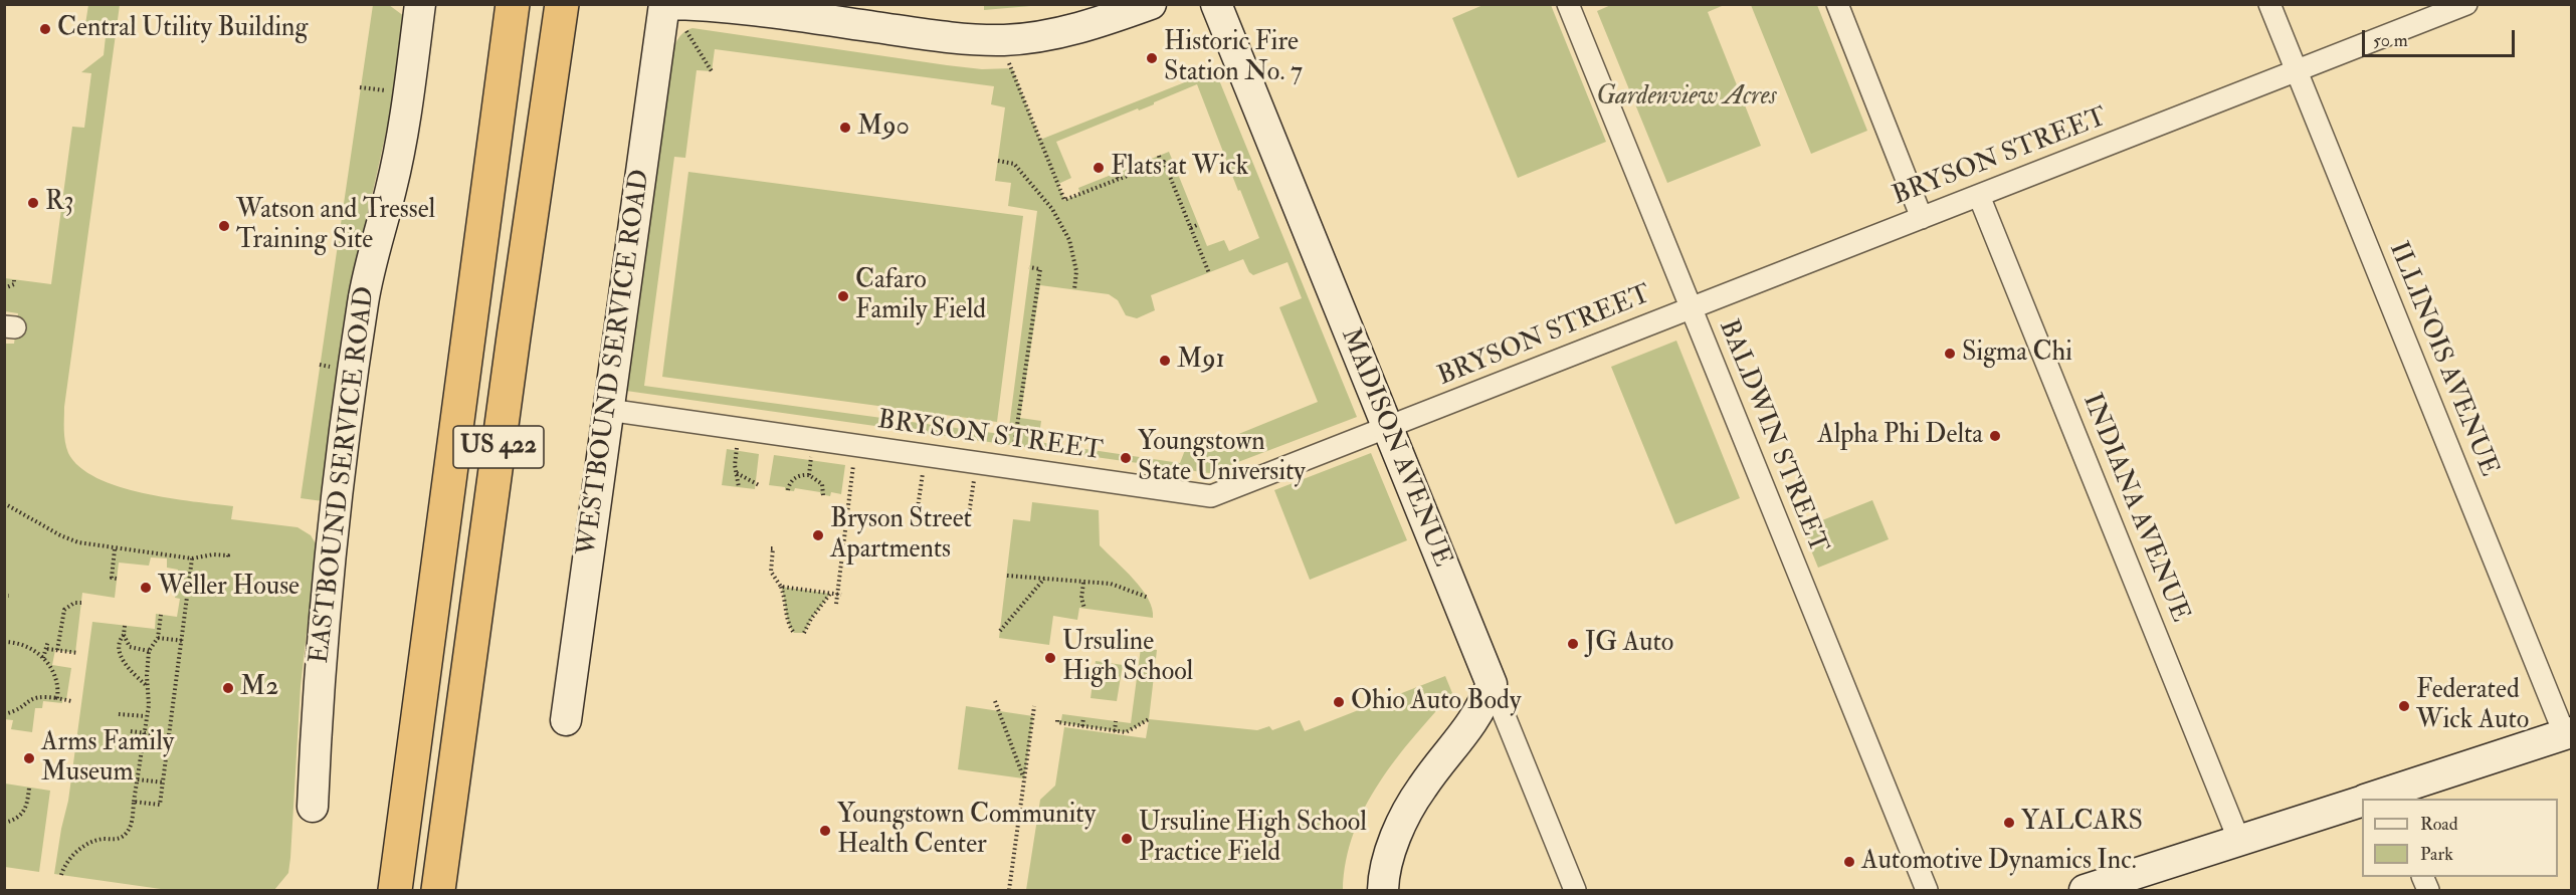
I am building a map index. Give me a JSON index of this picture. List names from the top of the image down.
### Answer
{
  "streets": {
    "highway": ["US 422"],
    "street": [
      "BRYSON STREET",
      "ILLINOIS AVENUE",
      "WESTBOUND SERVICE ROAD",
      "BALDWIN STREET",
      "MADISON AVENUE",
      "EASTBOUND SERVICE ROAD",
      "INDIANA AVENUE"
    ]
  },
  "crossings": [
    ["BRYSON STREET", "ILLINOIS AVENUE"],
    ["BRYSON STREET", "WESTBOUND SERVICE ROAD"],
    ["BRYSON STREET", "BALDWIN STREET"],
    ["BRYSON STREET", "MADISON AVENUE"],
    ["BRYSON STREET", "INDIANA AVENUE"]
  ],
  "parks": ["Gardenview Acres"],
  "places": [
    "Central Utility Building",
    "Historic Fire Station No. 7",
    "M90",
    "Flats at Wick",
    "R3",
    "Watson and Tressel Training Site",
    "Cafaro Family Field",
    "Sigma Chi",
    "M91",
    "Alpha Phi Delta",
    "Youngstown State University",
    "Bryson Street Apartments",
    "Weller House",
    "JG Auto",
    "Ursuline High School",
    "M2",
    "Ohio Auto Body",
    "Federated Wick Auto",
    "Arms Family Museum",
    "YALCARS",
    "Youngstown Community Health Center",
    "Ursuline High School Practice Field",
    "Automotive Dynamics Inc."
  ],
  "legend": ["Road", "Park"],
  "scale_bar": "50 m"
}
